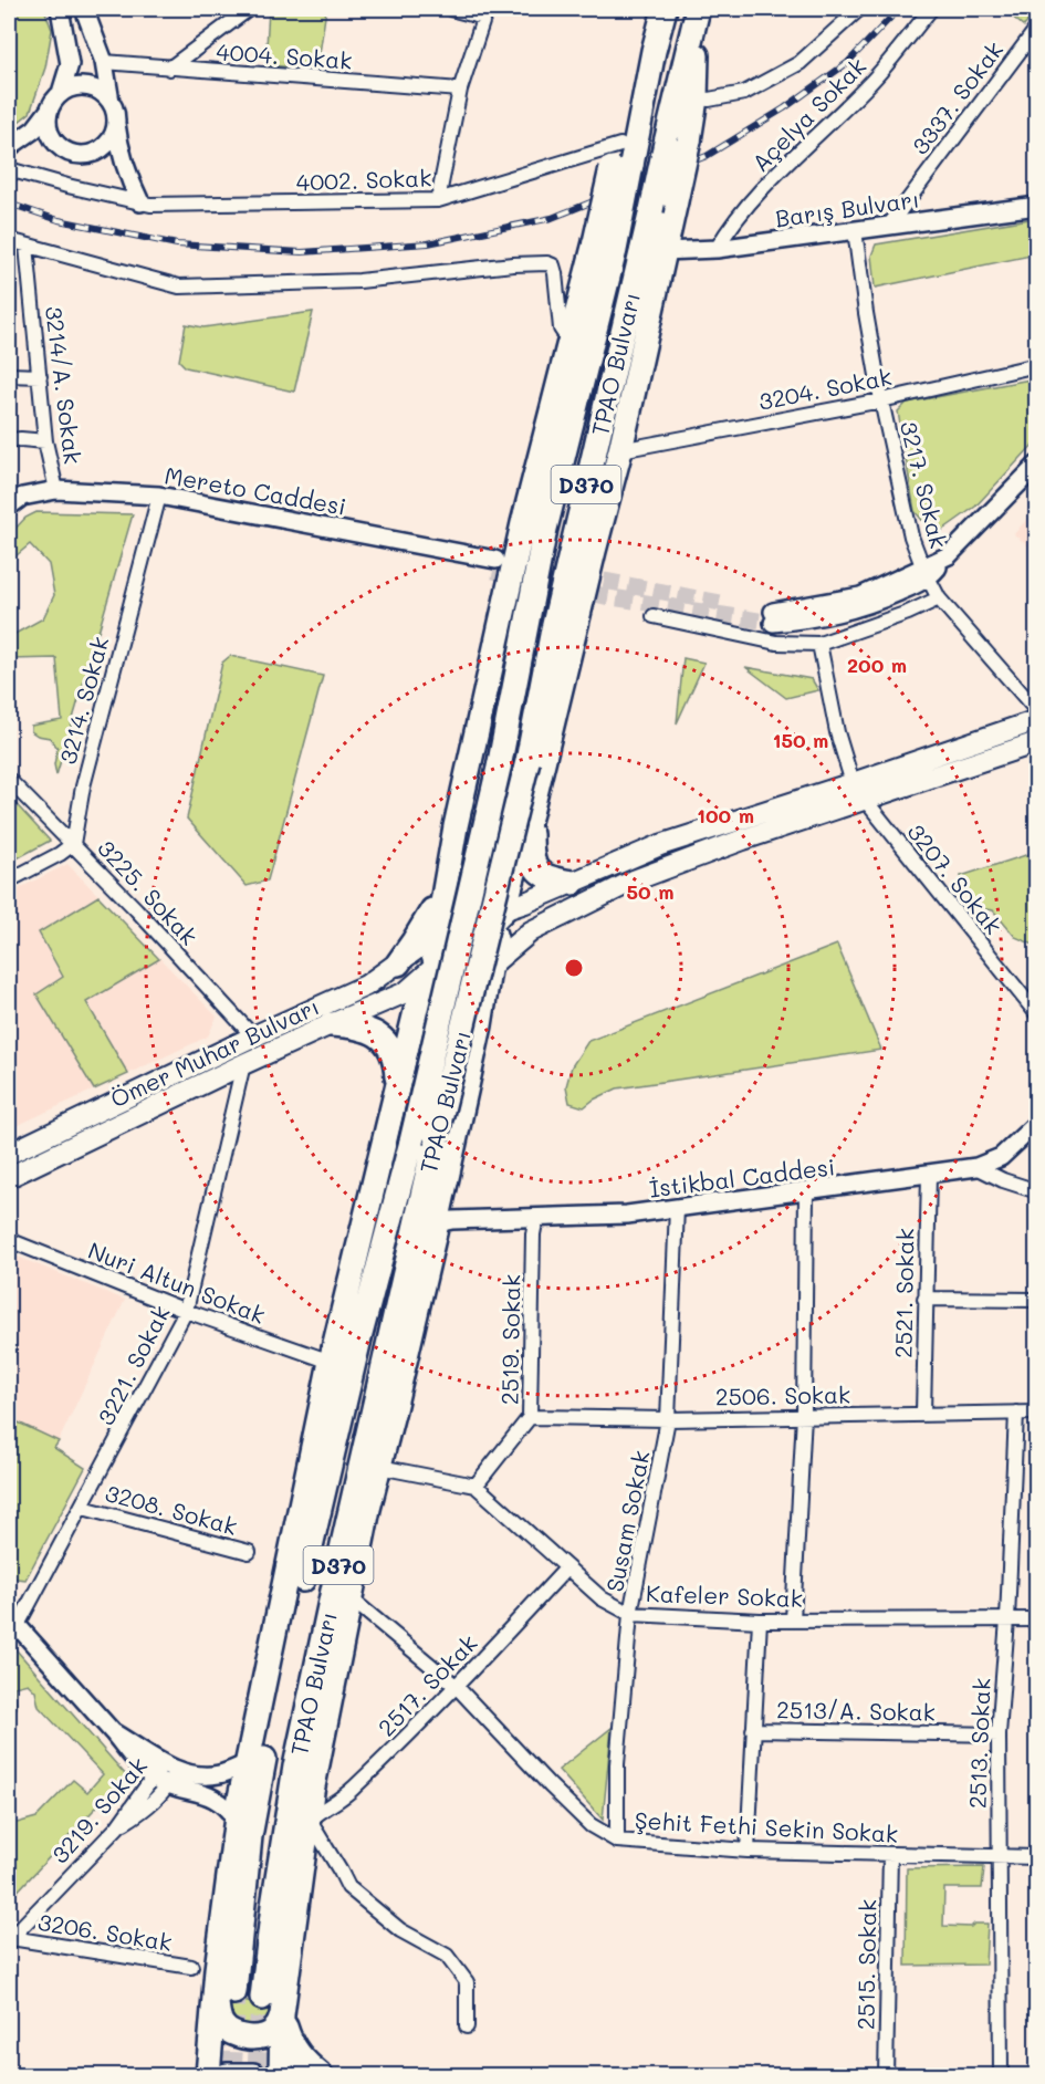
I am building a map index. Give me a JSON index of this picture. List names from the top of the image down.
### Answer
{
  "streets": {
    "highway": ["TPAO Bulvarı", "D370"],
    "main road": ["Ömer Muhar Bulvarı"],
    "street": [
      "4004. Sokak",
      "3337. Sokak",
      "Açelya Sokak",
      "4002. Sokak",
      "Barış Bulvarı",
      "3214/A. Sokak",
      "3204. Sokak",
      "3217. Sokak",
      "Mereto Caddesi",
      "3214. Sokak",
      "3207. Sokak",
      "3225. Sokak",
      "İstikbal Caddesi",
      "Nuri Altun Sokak",
      "2521. Sokak",
      "2519. Sokak",
      "3221. Sokak",
      "2506. Sokak",
      "3208. Sokak",
      "Susam Sokak",
      "Kafeler Sokak",
      "2517. Sokak",
      "2513/A. Sokak",
      "2513. Sokak",
      "3219. Sokak",
      "Şehit Fethi Sekin Sokak",
      "3206. Sokak",
      "2515. Sokak"
    ]
  },
  "crossings": [
    ["3337. Sokak", "Barış Bulvarı"],
    ["Açelya Sokak", "Barış Bulvarı"],
    ["Barış Bulvarı", "TPAO Bulvarı"],
    ["Barış Bulvarı", "3217. Sokak"],
    ["TPAO Bulvarı", "3204. Sokak"],
    ["TPAO Bulvarı", "D370"],
    ["TPAO Bulvarı", "Ömer Muhar Bulvarı"],
    ["TPAO Bulvarı", "İstikbal Caddesi"],
    ["TPAO Bulvarı", "Nuri Altun Sokak"],
    ["TPAO Bulvarı", "2517. Sokak"],
    ["TPAO Bulvarı", "Şehit Fethi Sekin Sokak"],
    ["3214/A. Sokak", "Mereto Caddesi"],
    ["3204. Sokak", "3217. Sokak"],
    ["Mereto Caddesi", "3214. Sokak"],
    ["3214. Sokak", "3225. Sokak"],
    ["3225. Sokak", "Ömer Muhar Bulvarı"],
    ["Ömer Muhar Bulvarı", "3221. Sokak"],
    ["İstikbal Caddesi", "2521. Sokak"],
    ["İstikbal Caddesi", "2519. Sokak"],
    ["İstikbal Caddesi", "Susam Sokak"],
    ["Nuri Altun Sokak", "3221. Sokak"],
    ["2521. Sokak", "2506. Sokak"],
    ["2519. Sokak", "2506. Sokak"],
    ["2519. Sokak", "Kafeler Sokak"],
    ["3221. Sokak", "3208. Sokak"],
    ["2506. Sokak", "Susam Sokak"],
    ["2506. Sokak", "2513. Sokak"],
    ["Susam Sokak", "Kafeler Sokak"],
    ["Susam Sokak", "Şehit Fethi Sekin Sokak"],
    ["Kafeler Sokak", "2517. Sokak"],
    ["Kafeler Sokak", "2513. Sokak"],
    ["2517. Sokak", "Şehit Fethi Sekin Sokak"],
    ["2513/A. Sokak", "2513. Sokak"],
    ["2513. Sokak", "Şehit Fethi Sekin Sokak"],
    ["3219. Sokak", "3206. Sokak"],
    ["Şehit Fethi Sekin Sokak", "2515. Sokak"]
  ],
  "rings": [
    "200 m",
    "150 m",
    "100 m",
    "50 m"
  ]
}
